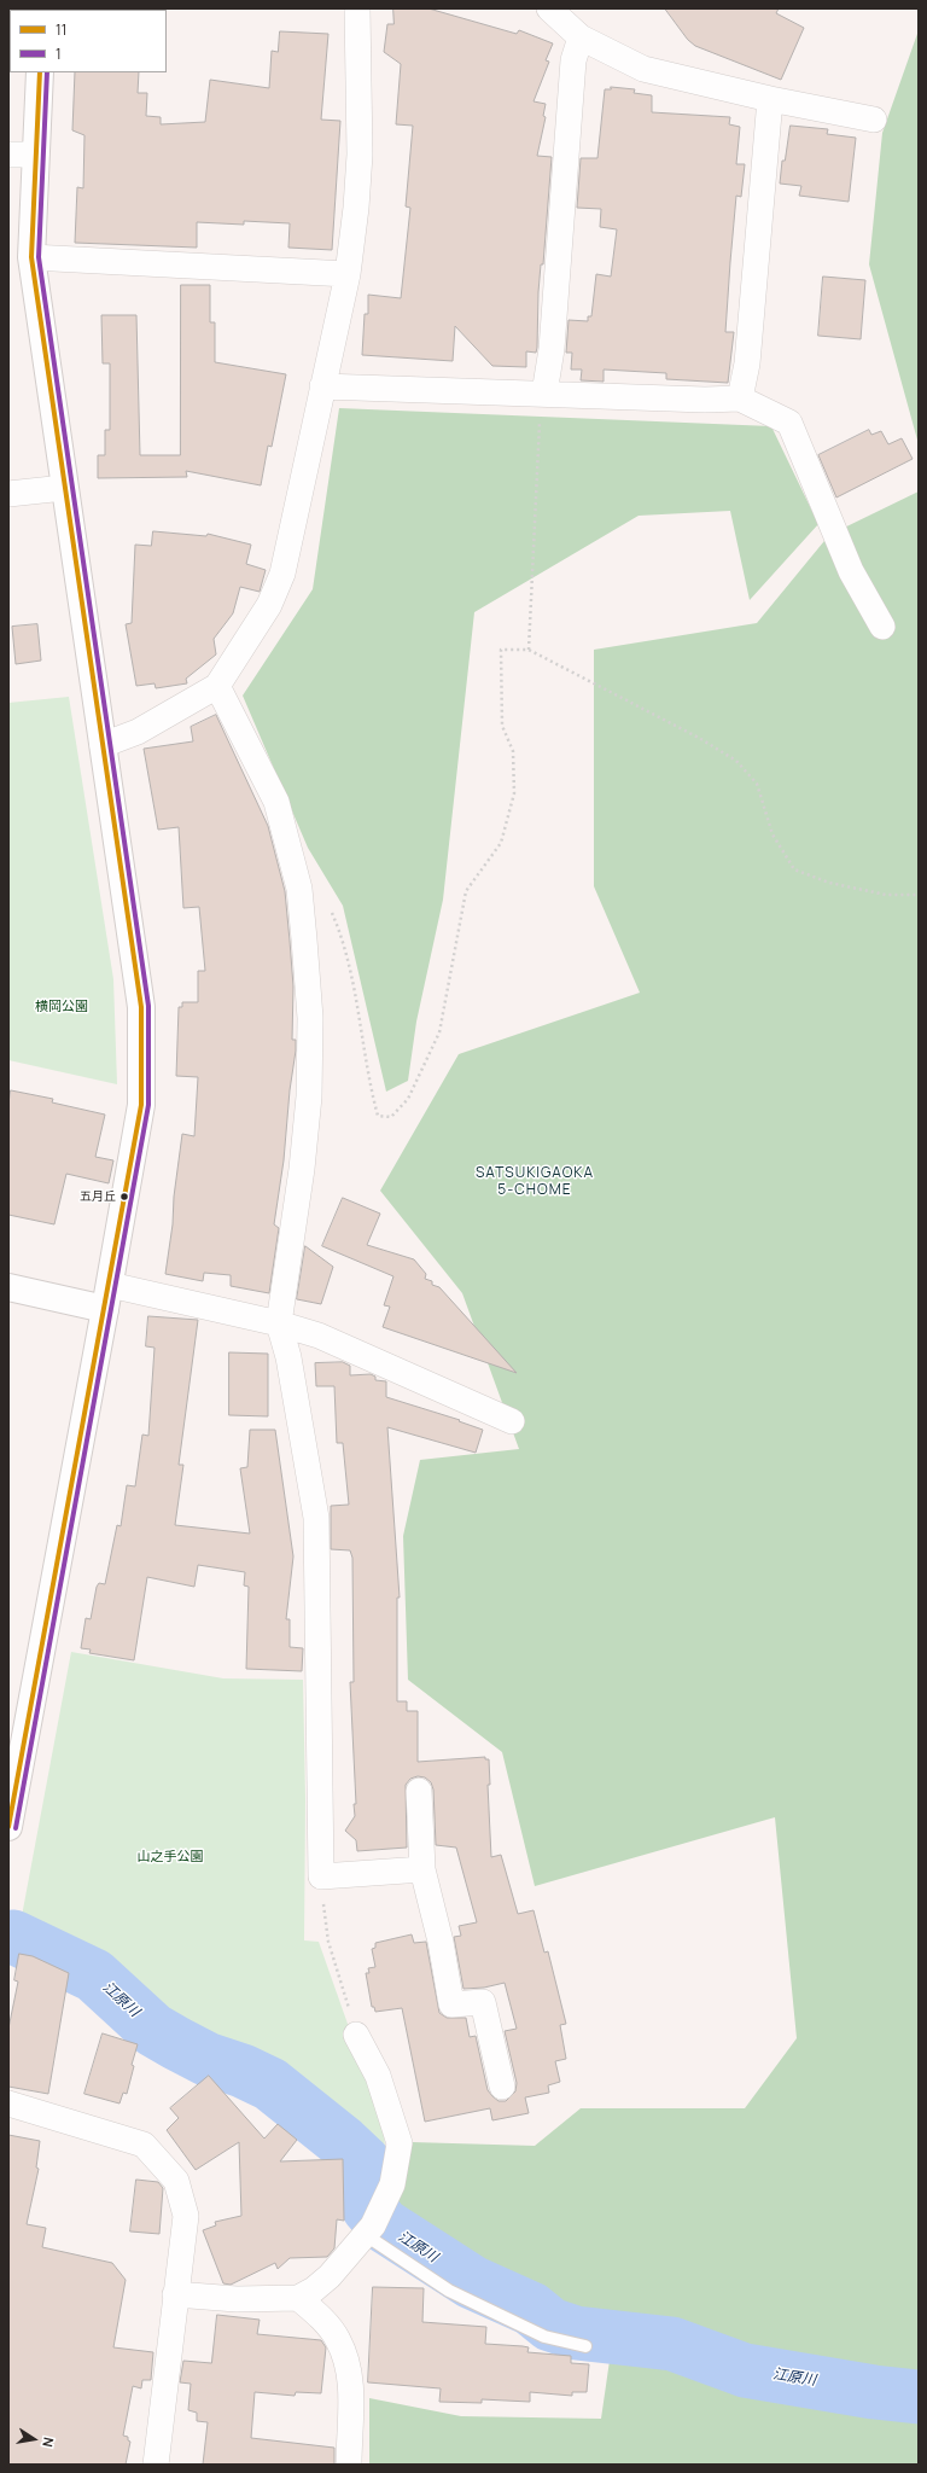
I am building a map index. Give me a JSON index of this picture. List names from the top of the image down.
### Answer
{
  "districts": ["SATSUKIGAOKA 5-CHOME"],
  "water": ["江原川"],
  "parks": ["横岡公園", "山之手公園"],
  "places": ["五月丘"],
  "lines": ["transit line 11", "transit line 1"],
  "legend": ["11", "1"],
  "north": "right"
}
